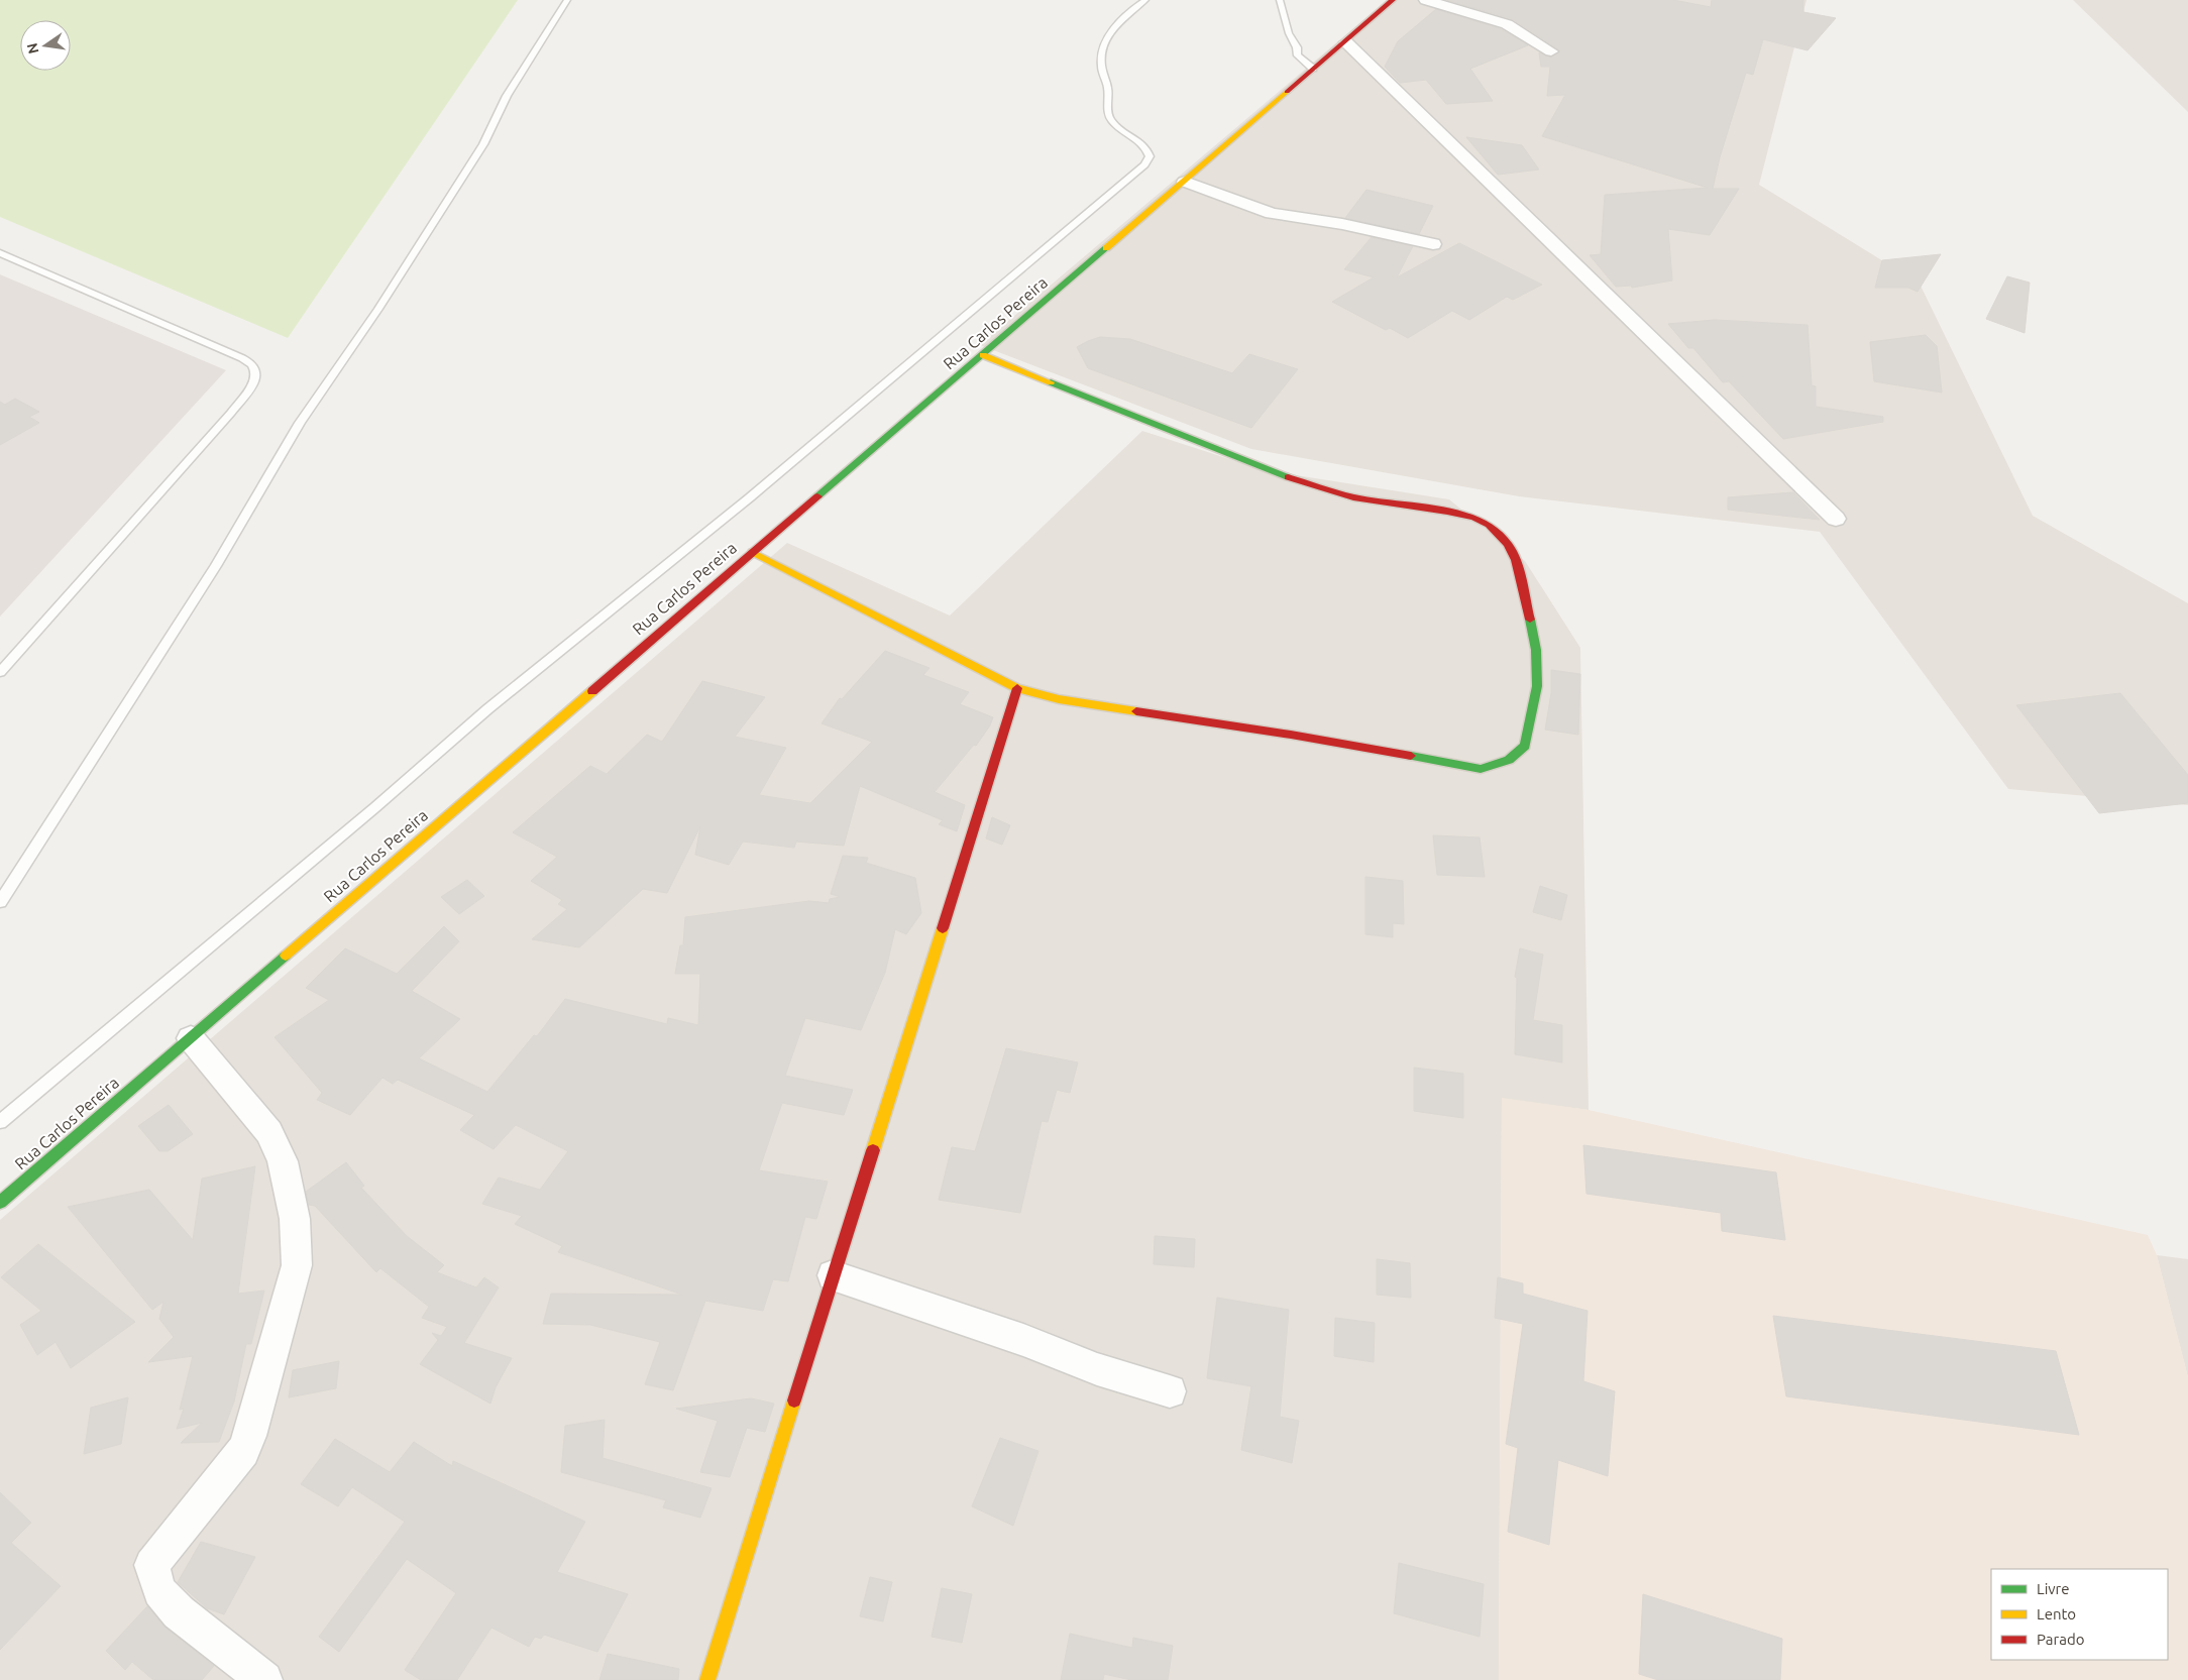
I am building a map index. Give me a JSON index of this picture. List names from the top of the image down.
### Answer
{
  "streets": {
    "street": ["Rua Carlos Pereira"]
  },
  "legend": ["Livre", "Lento", "Parado"],
  "north": "left"
}
